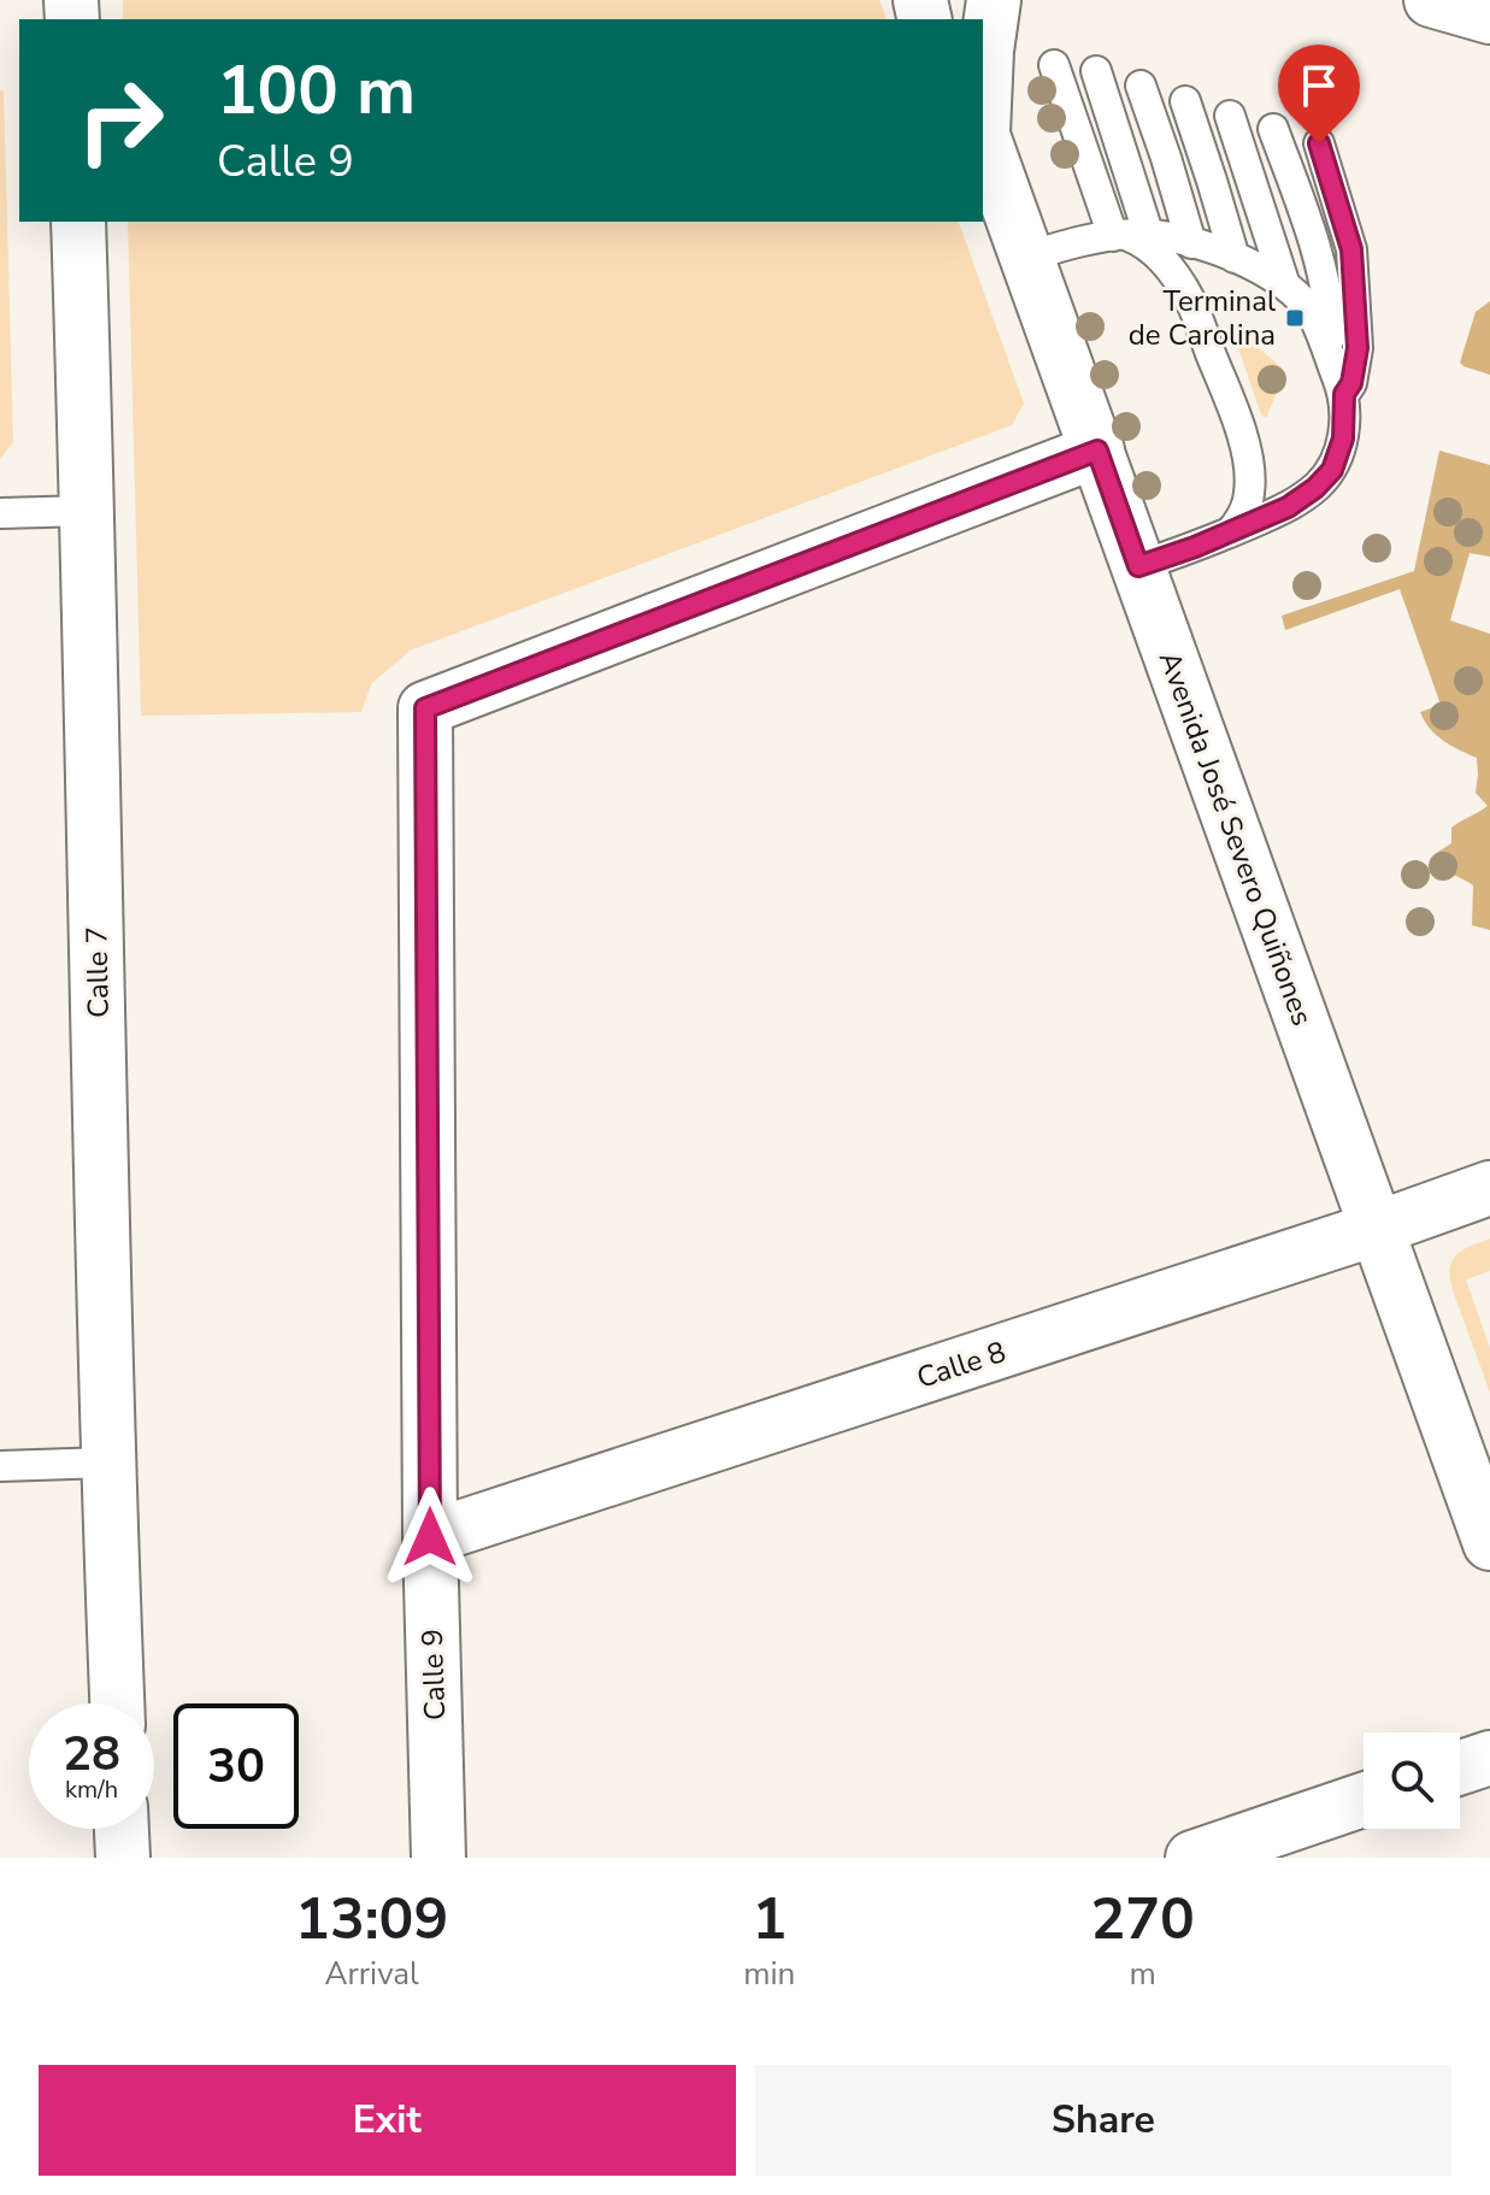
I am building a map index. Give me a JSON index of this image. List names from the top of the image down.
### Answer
{
  "streets": {
    "street": [
      "Avenida José Severo Quiñones",
      "Calle 7",
      "Calle 8",
      "Calle 9"
    ]
  },
  "crossings": [
    ["Avenida José Severo Quiñones", "Calle 8"],
    ["Avenida José Severo Quiñones", "Calle 9"],
    ["Calle 8", "Calle 9"]
  ],
  "places": {
    "transit": ["Terminal de Carolina"]
  },
  "page": {
    "turn": ["100 m", "Calle 9"],
    "speed": "28 km/h",
    "limit": "30",
    "eta": [
      "13:09",
      "Arrival",
      "1",
      "min",
      "270",
      "m"
    ],
    "buttons": ["Exit", "Share"]
  }
}
